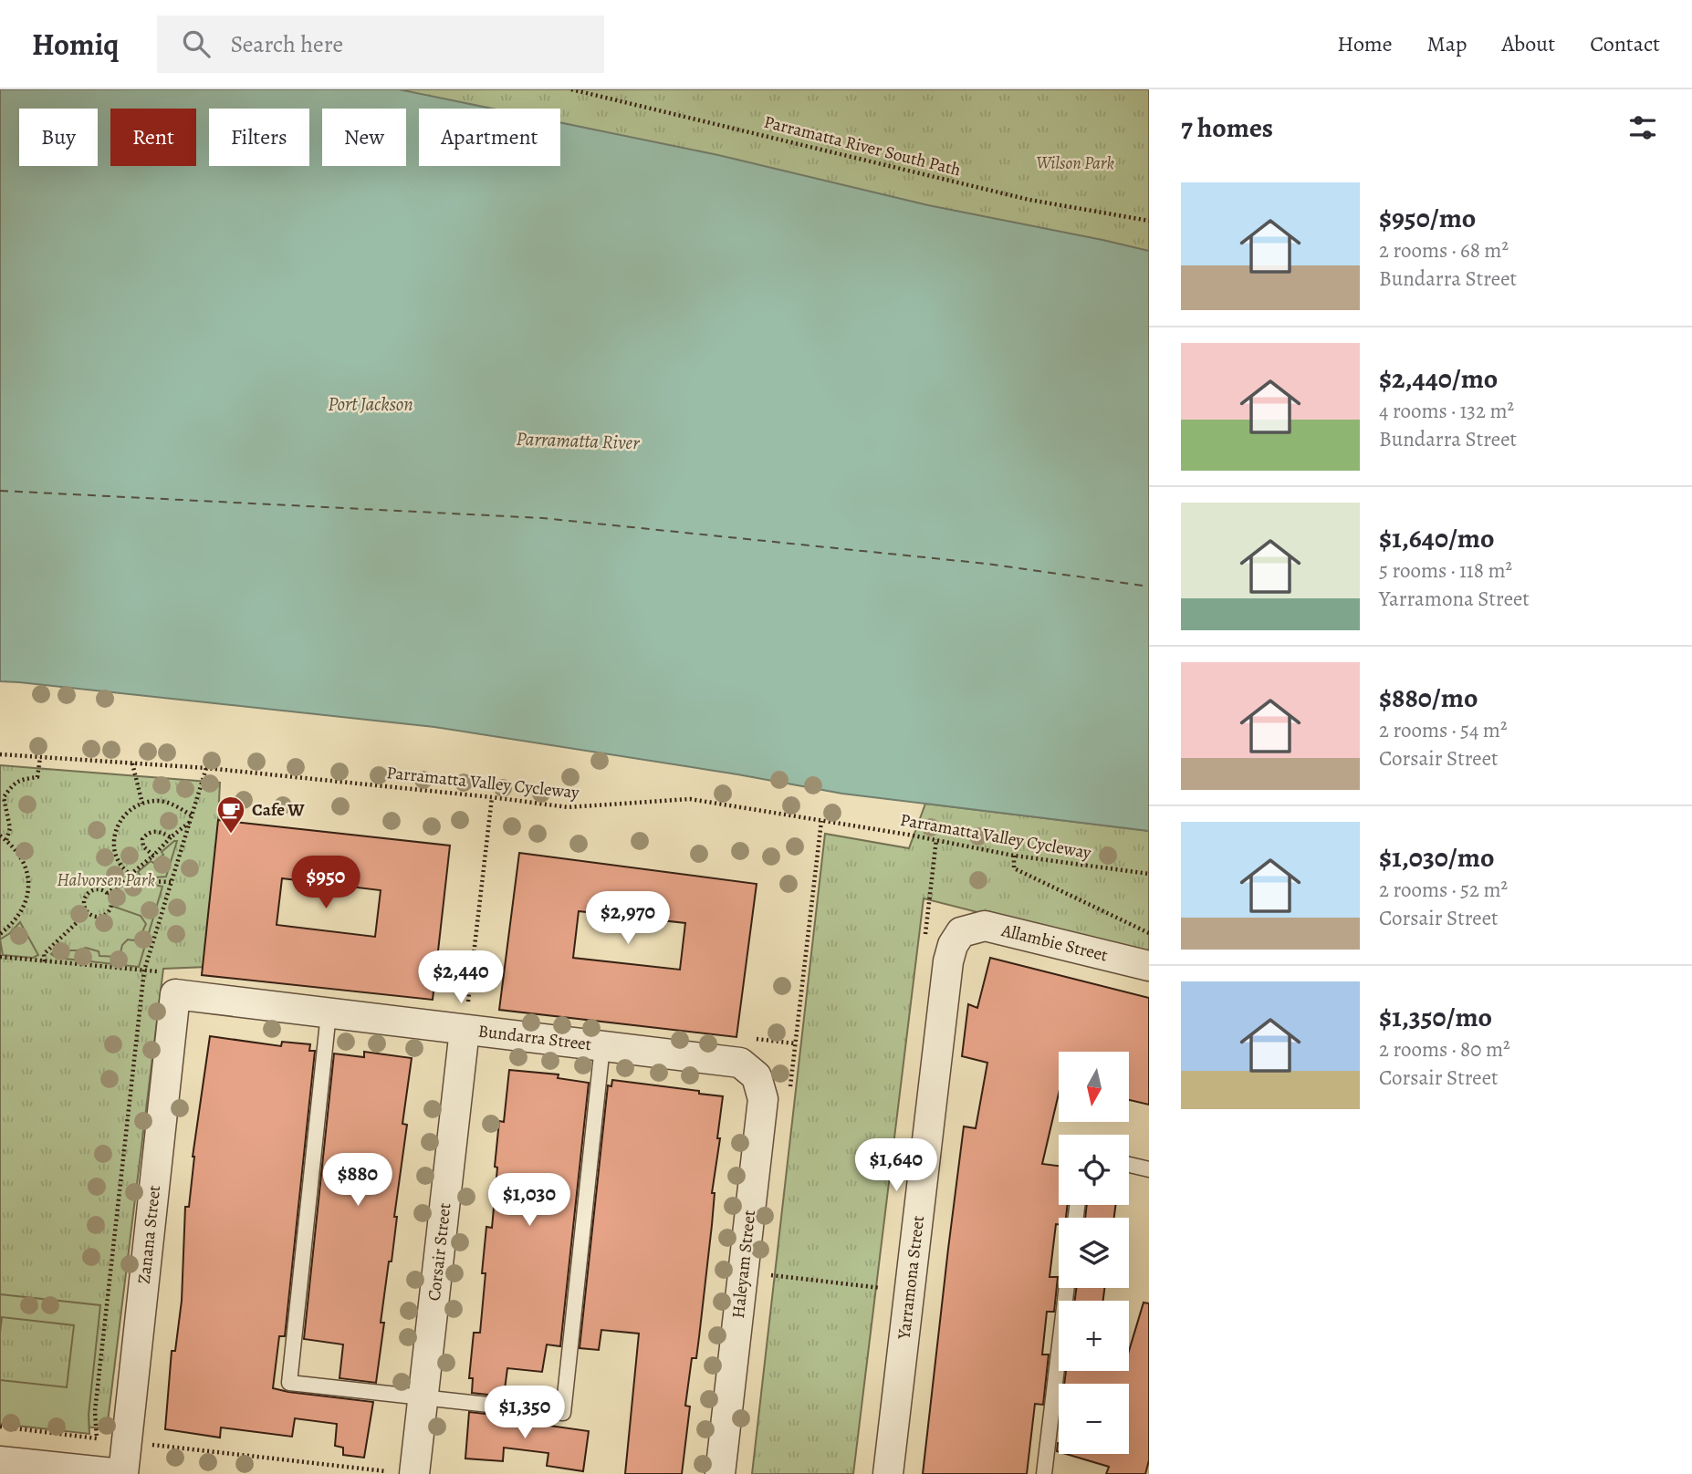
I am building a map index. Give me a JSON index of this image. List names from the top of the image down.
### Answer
{
  "streets": {
    "street": [
      "Allambie Street",
      "Bundarra Street",
      "Zanana Street",
      "Corsair Street",
      "Haleyam Street",
      "Yarramona Street"
    ],
    "path": ["Parramatta River South Path", "Parramatta Valley Cycleway"]
  },
  "crossings": [
    ["Allambie Street", "Yarramona Street"],
    ["Bundarra Street", "Zanana Street"],
    ["Bundarra Street", "Corsair Street"],
    ["Bundarra Street", "Haleyam Street"]
  ],
  "water": ["Port Jackson", "Parramatta River"],
  "parks": ["Wilson Park", "Halvorsen Park"],
  "places": {
    "cafe": ["Cafe W"]
  },
  "north": "bottom",
  "page": {
    "header": "Homiq",
    "search": "Search here",
    "nav": [
      "Home",
      "Map",
      "About",
      "Contact"
    ],
    "heading": "7 homes",
    "chip": [
      "Buy",
      "Rent",
      "Filters",
      "New",
      "Apartment"
    ],
    "list": [
      {
        "name": "$950/mo",
        "note": "2 rooms · 68 m² · Bundarra Street"
      },
      {
        "name": "$2,440/mo",
        "note": "4 rooms · 132 m² · Bundarra Street"
      },
      {
        "name": "$1,640/mo",
        "note": "5 rooms · 118 m² · Yarramona Street"
      },
      {
        "name": "$880/mo",
        "note": "2 rooms · 54 m² · Corsair Street"
      },
      {
        "name": "$1,030/mo",
        "note": "2 rooms · 52 m² · Corsair Street"
      },
      {
        "name": "$1,350/mo",
        "note": "2 rooms · 80 m² · Corsair Street"
      }
    ],
    "price": [
      "$950",
      "$2,970",
      "$2,440",
      "$1,640",
      "$880",
      "$1,030",
      "$1,350"
    ],
    "map_buttons": ["+", "−"]
  }
}
